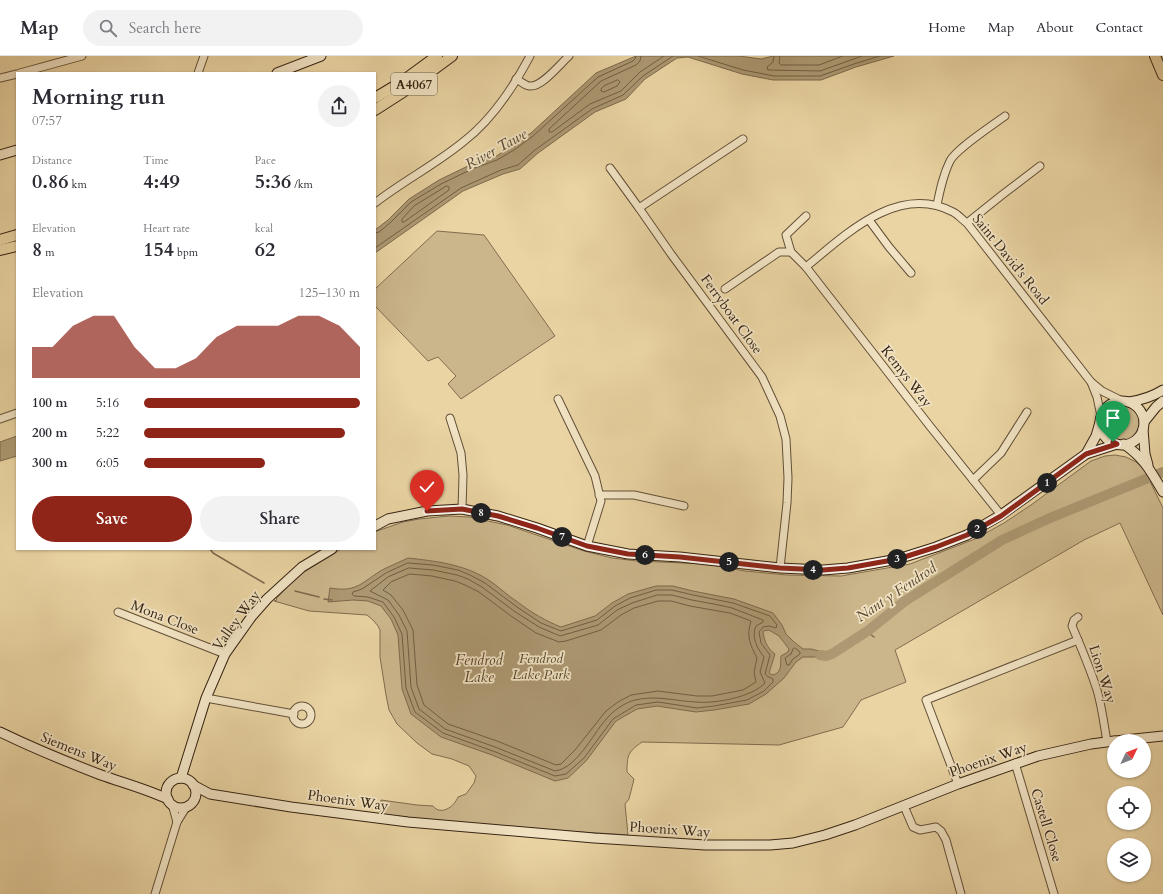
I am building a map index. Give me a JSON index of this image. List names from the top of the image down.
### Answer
{
  "streets": {
    "main road": ["A4067"],
    "street": [
      "Saint David's Road",
      "Ferryboat Close",
      "Kemys Way",
      "Mona Close",
      "Valley Way",
      "Lion Way",
      "Siemens Way",
      "Phoenix Way",
      "Castell Close"
    ]
  },
  "crossings": [
    ["Saint David's Road", "Kemys Way"],
    ["Mona Close", "Valley Way"],
    ["Valley Way", "Siemens Way"],
    ["Valley Way", "Phoenix Way"],
    ["Siemens Way", "Phoenix Way"],
    ["Phoenix Way", "Castell Close"]
  ],
  "water": ["River Tawe", "Nant y Fendrod", "Fendrod Lake"],
  "parks": ["Fendrod Lake Park"],
  "north": "top right",
  "page": {
    "header": "Map",
    "search": "Search here",
    "nav": [
      "Home",
      "Map",
      "About",
      "Contact"
    ],
    "heading": ["Morning run", "07:57"],
    "stats": [
      ["Distance", "0.86 km"],
      ["Time", "4:49"],
      ["Pace", "5:36 /km"],
      ["Elevation", "8 m"],
      ["Heart rate", "154 bpm"],
      ["kcal", "62"]
    ],
    "chart": ["Elevation", "125–130 m"],
    "list": [
      {
        "name": "100 m",
        "note": "5:16"
      },
      {
        "name": "200 m",
        "note": "5:22"
      },
      {
        "name": "300 m",
        "note": "6:05"
      }
    ],
    "pins": [
      "1",
      "8",
      "2",
      "7",
      "6",
      "3",
      "5",
      "4"
    ],
    "buttons": ["Save", "Share"]
  }
}
